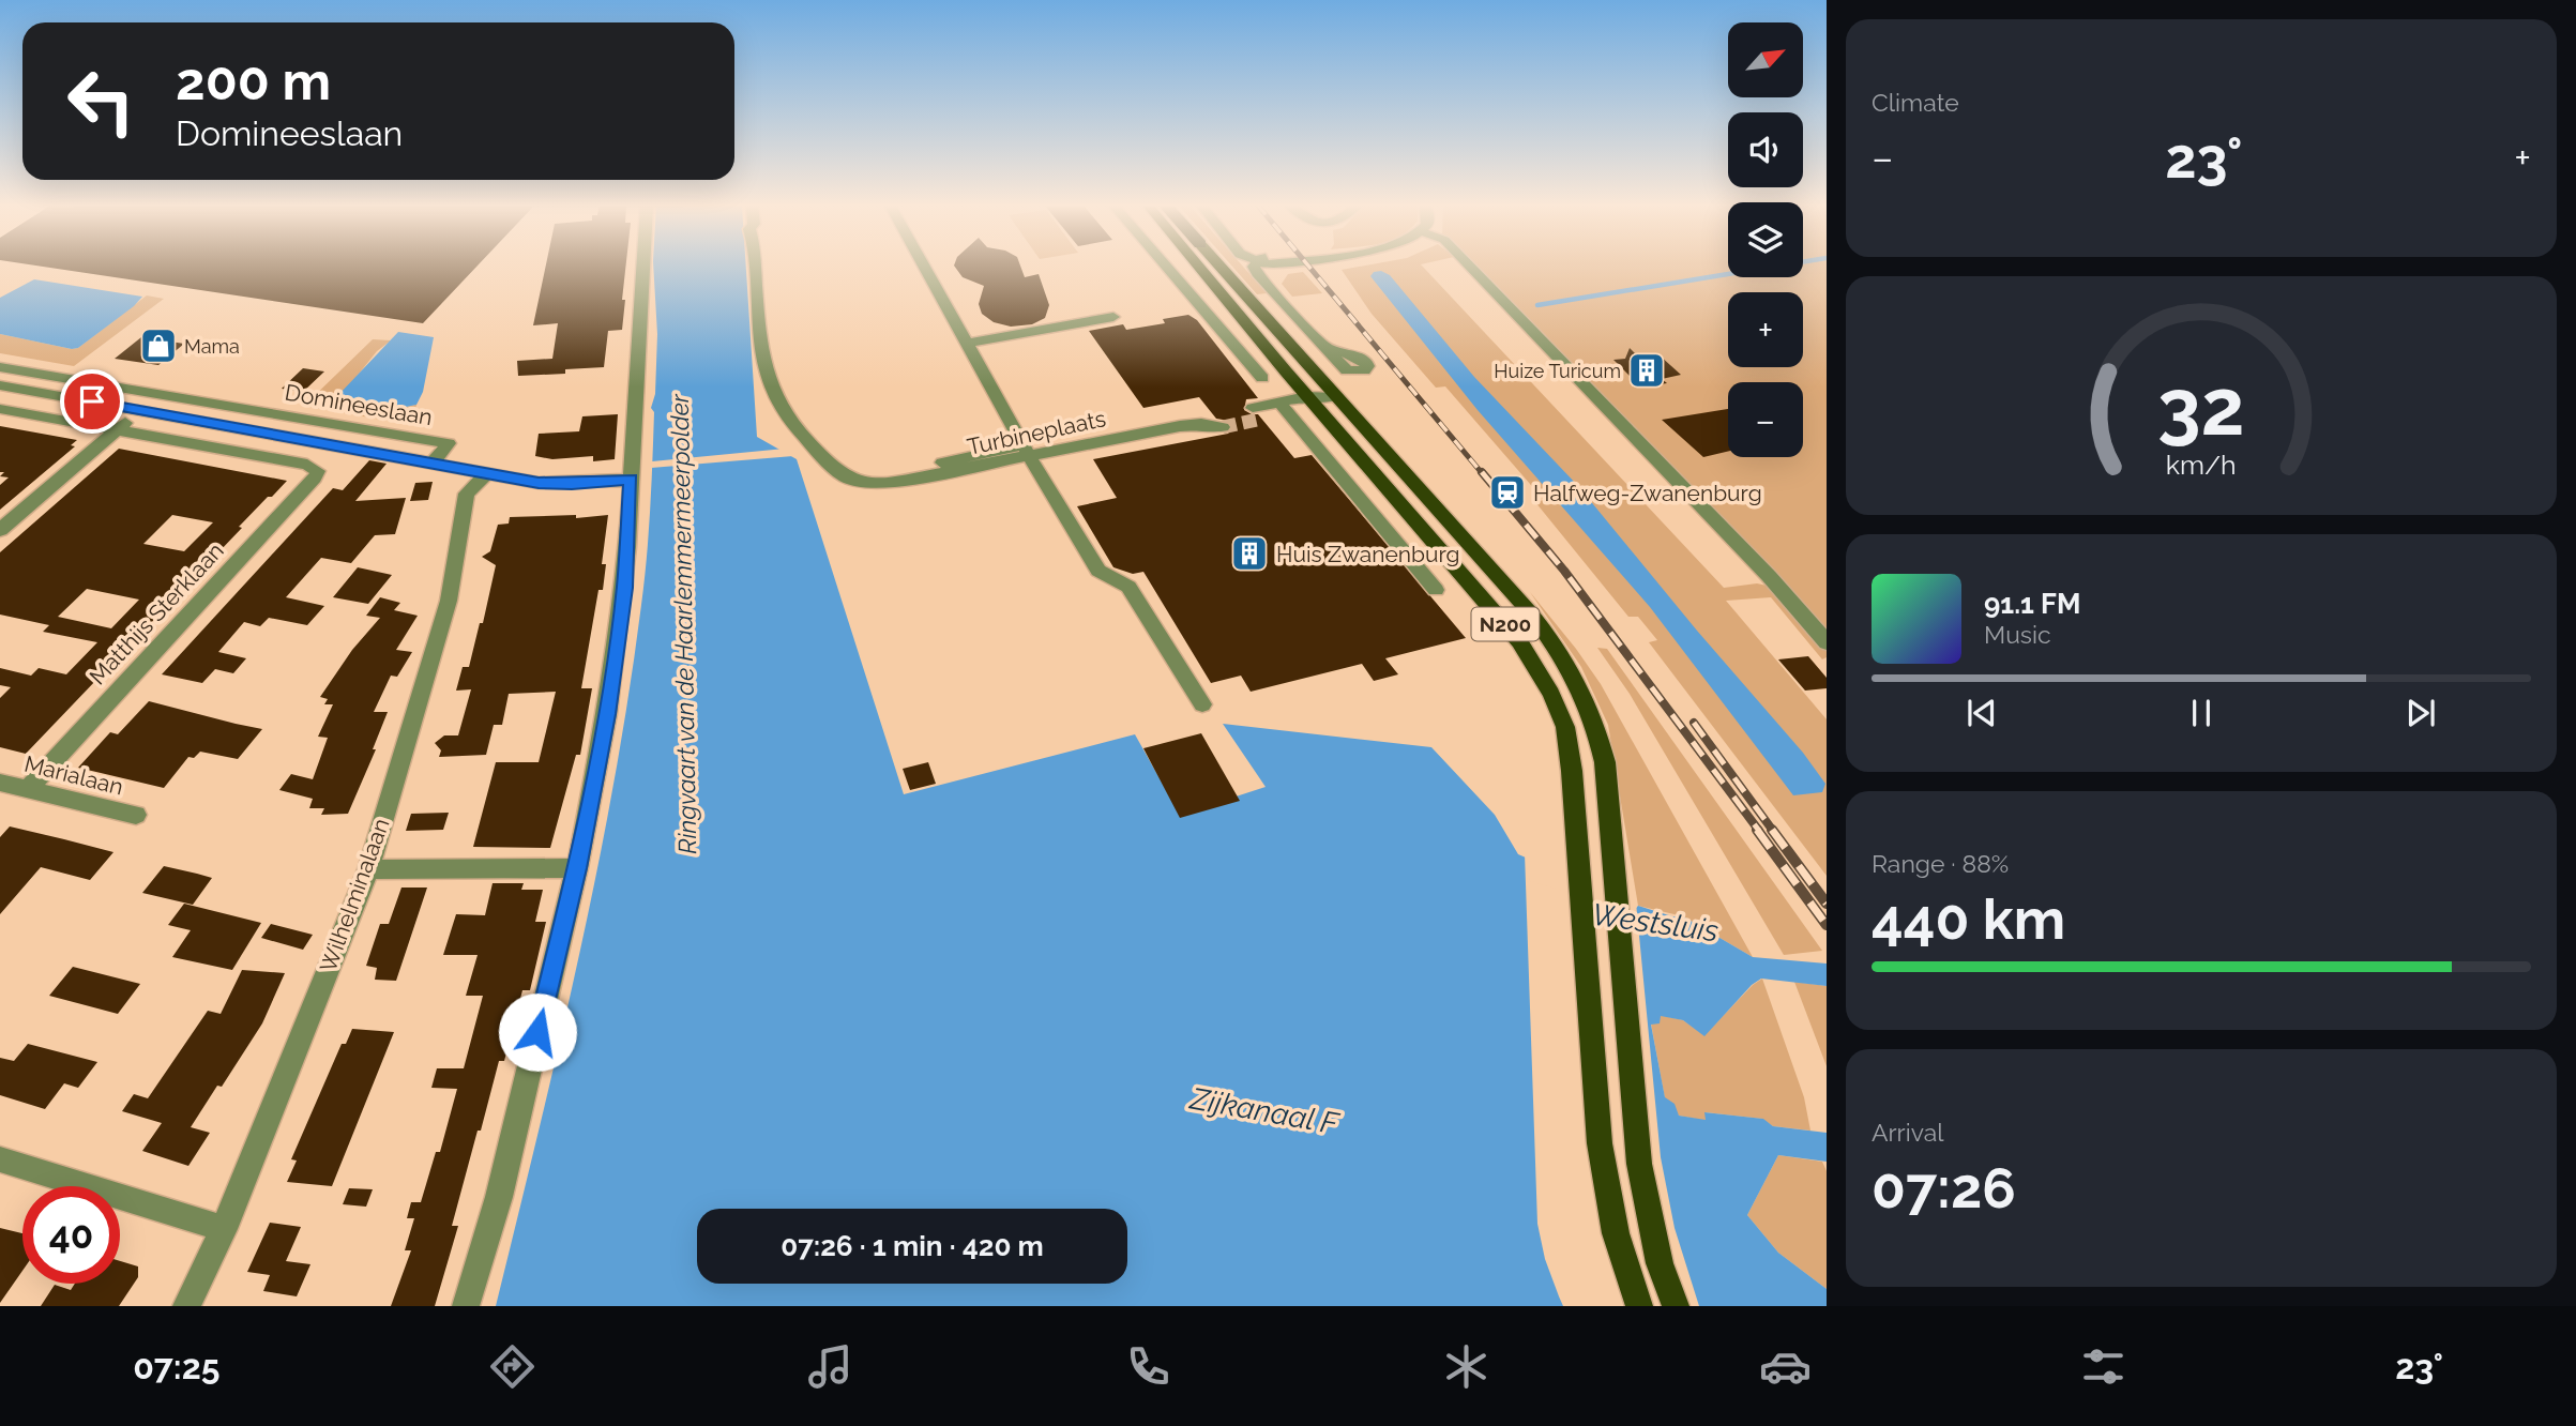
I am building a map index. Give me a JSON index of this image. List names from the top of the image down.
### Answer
{
  "streets": {
    "main road": ["N200"],
    "street": [
      "Domineeslaan",
      "Turbineplaats",
      "Matthijs Sterklaan",
      "Marialaan",
      "Wilhelminalaan"
    ]
  },
  "crossings": [
    ["Domineeslaan", "Wilhelminalaan"],
    ["Matthijs Sterklaan", "Marialaan"]
  ],
  "water": ["Ringvaart van de Haarlemmermeerpolder", "Westsluis", "Zijkanaal F"],
  "places": {
    "shop": ["Mama"],
    "building": ["Huize Turicum", "Huis Zwanenburg"],
    "station": ["Halfweg-Zwanenburg"]
  },
  "north": "top right",
  "page": {
    "tile": [
      "Climate",
      ["Range · 88%", "440 km"],
      ["Arrival", "07:26"]
    ],
    "map_buttons": ["+", "−"],
    "turn": ["200 m", "Domineeslaan"],
    "heat": ["−", "23°", "+"],
    "song": ["91.1 FM", "Music"],
    "limit": "40",
    "trip": "07:26 · 1 min · 420 m",
    "tabs": ["07:25", "23°"],
    "gauge": ["32", "km/h"]
  }
}
